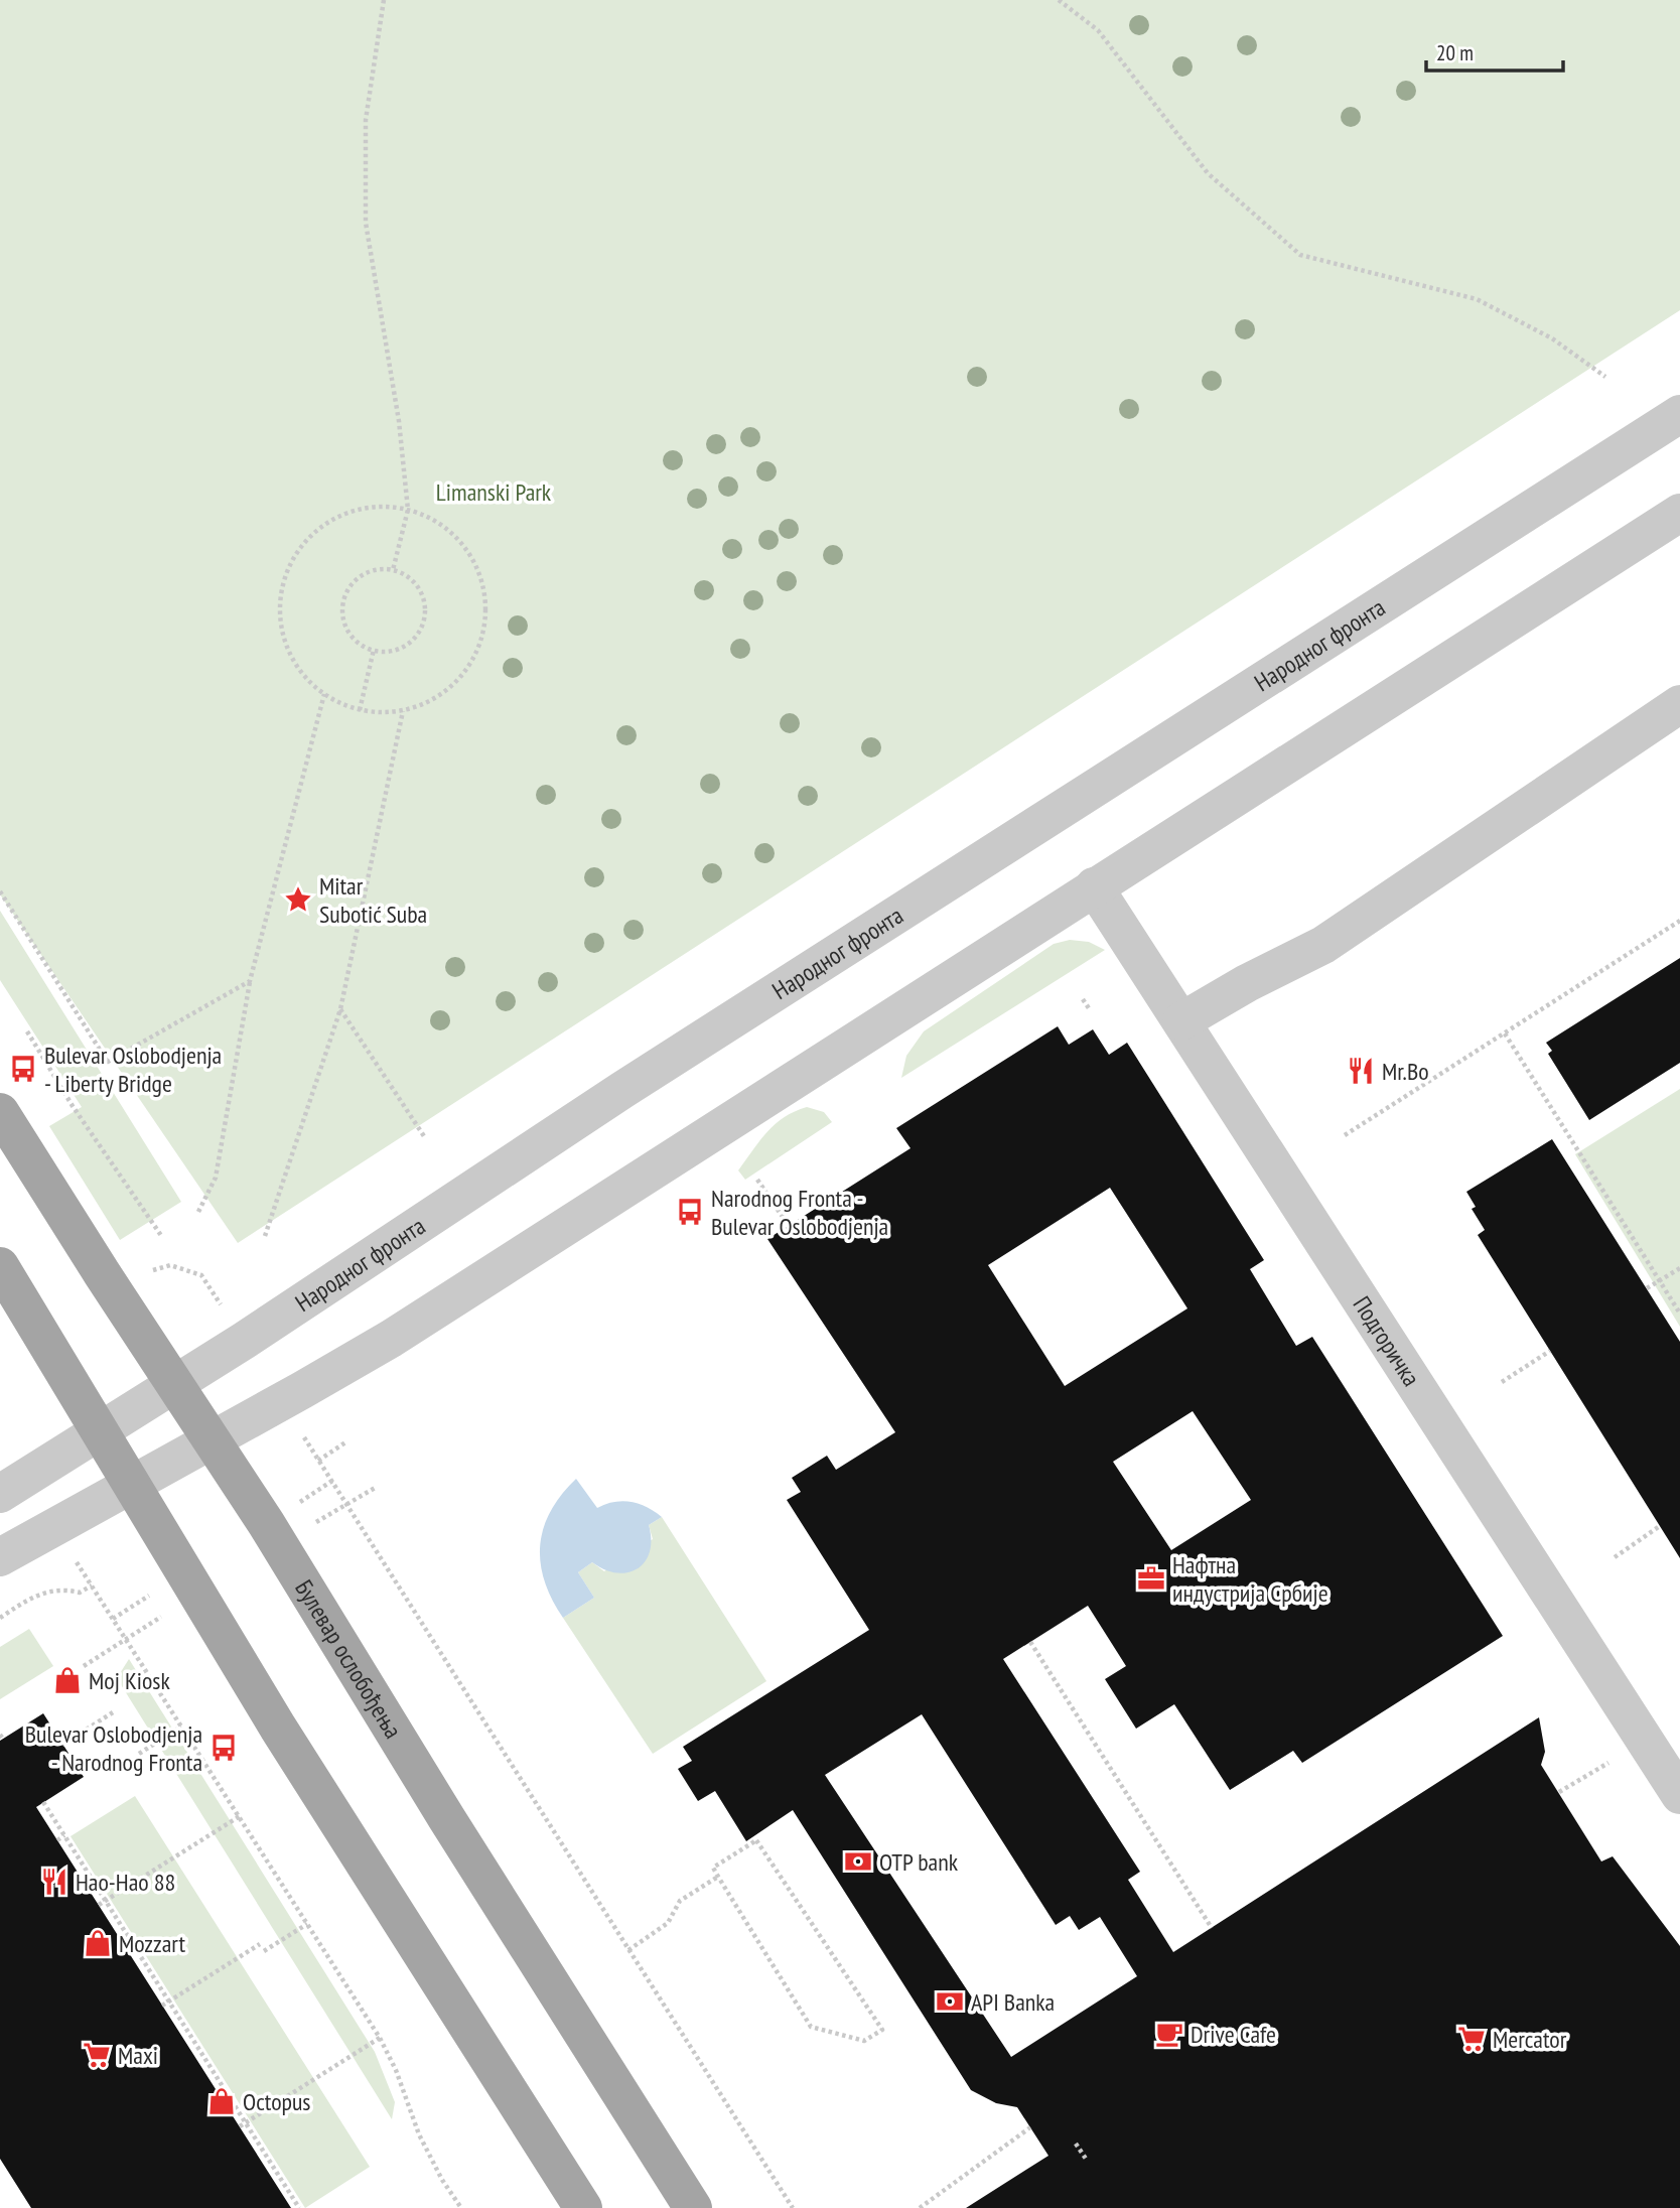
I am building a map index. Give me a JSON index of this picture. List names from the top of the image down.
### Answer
{
  "streets": {
    "main road": ["Булевар ослобођења"],
    "street": ["Народног фронта", "Подгоричка"]
  },
  "crossings": [
    ["Народног фронта", "Булевар ослобођења"]
  ],
  "parks": ["Limanski Park"],
  "places": {
    "place": ["Mitar Subotić Suba"],
    "bus stop": ["Bulevar Oslobodjenja - Liberty Bridge", "Narodnog Fronta - Bulevar Oslobodjenja", "Bulevar Oslobodjenja - Narodnog Fronta"],
    "restaurant": ["Mr.Bo", "Hao-Hao 88"],
    "office": ["Нафтна индустрија Србије"],
    "shop": ["Moj Kiosk", "Mozzart", "Octopus"],
    "bank": ["OTP bank", "API Banka"],
    "cafe": ["Drive Cafe"],
    "supermarket": ["Mercator", "Maxi"]
  },
  "scale_bar": "20 m"
}
